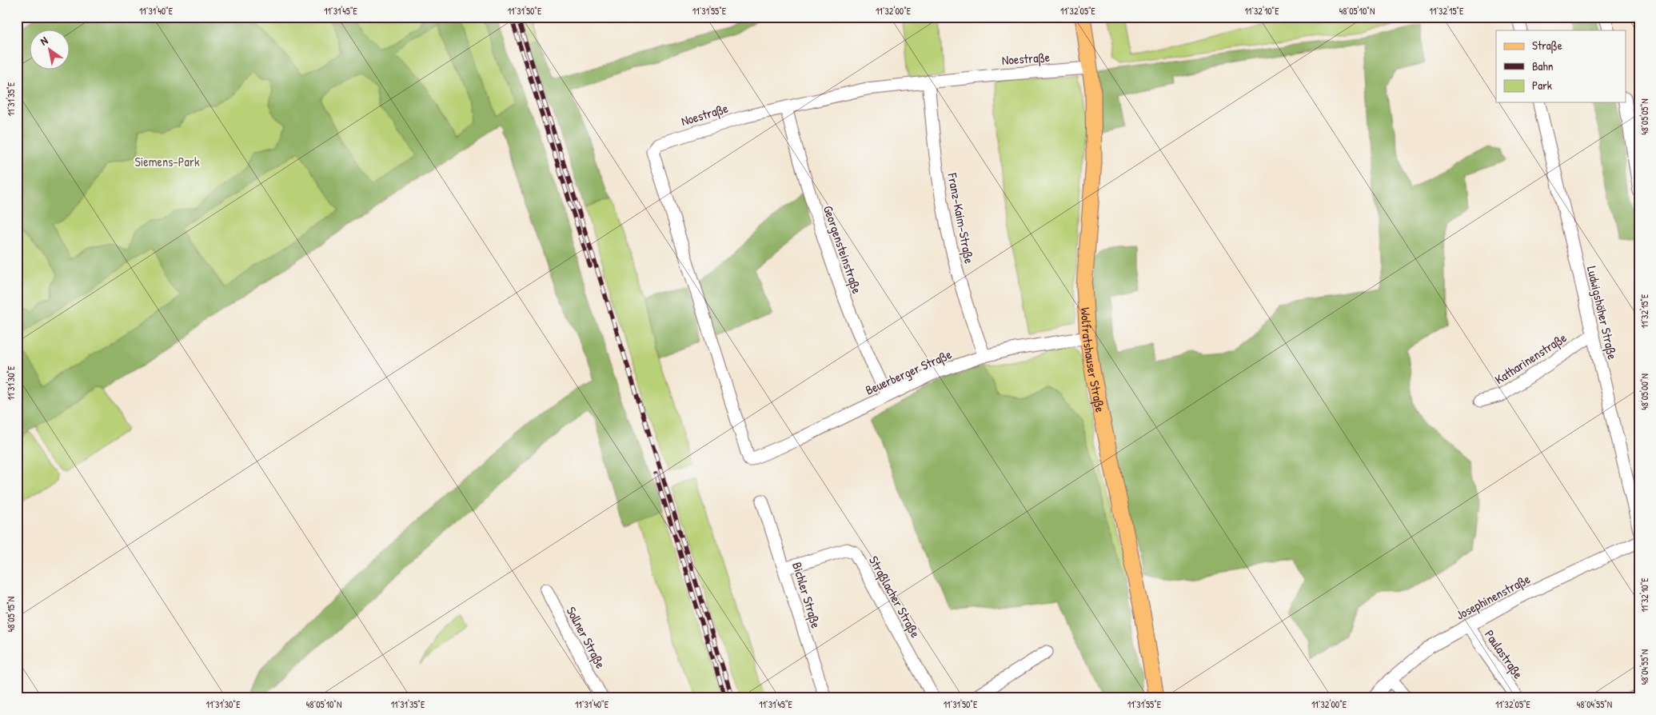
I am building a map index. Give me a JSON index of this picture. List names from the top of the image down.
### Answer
{
  "streets": {
    "main road": ["Wolfratshauser Straße"],
    "street": [
      "Noestraße",
      "Franz-Kaim-Straße",
      "Georgensteinstraße",
      "Ludwigshöher Straße",
      "Katharinenstraße",
      "Beuerberger Straße",
      "Bichler Straße",
      "Straßlacher Straße",
      "Josephinenstraße",
      "Sollner Straße",
      "Paulastraße"
    ]
  },
  "crossings": [
    ["Noestraße", "Franz-Kaim-Straße"],
    ["Noestraße", "Georgensteinstraße"],
    ["Noestraße", "Wolfratshauser Straße"],
    ["Noestraße", "Beuerberger Straße"],
    ["Franz-Kaim-Straße", "Beuerberger Straße"],
    ["Georgensteinstraße", "Beuerberger Straße"],
    ["Ludwigshöher Straße", "Katharinenstraße"],
    ["Wolfratshauser Straße", "Beuerberger Straße"],
    ["Bichler Straße", "Straßlacher Straße"],
    ["Josephinenstraße", "Paulastraße"]
  ],
  "parks": ["Siemens-Park"],
  "legend": ["Straße", "Bahn", "Park"],
  "north": "top left",
  "coordinates": [
    "11°31'40\"E",
    "11°31'45\"E",
    "11°31'50\"E",
    "11°31'55\"E",
    "11°32'00\"E",
    "11°32'05\"E",
    "11°32'10\"E",
    "48°05'10\"N",
    "11°32'15\"E",
    "11°31'35\"E",
    "48°05'05\"N",
    "11°31'30\"E",
    "48°05'00\"N",
    "48°05'15\"N",
    "48°04'55\"N"
  ]
}
